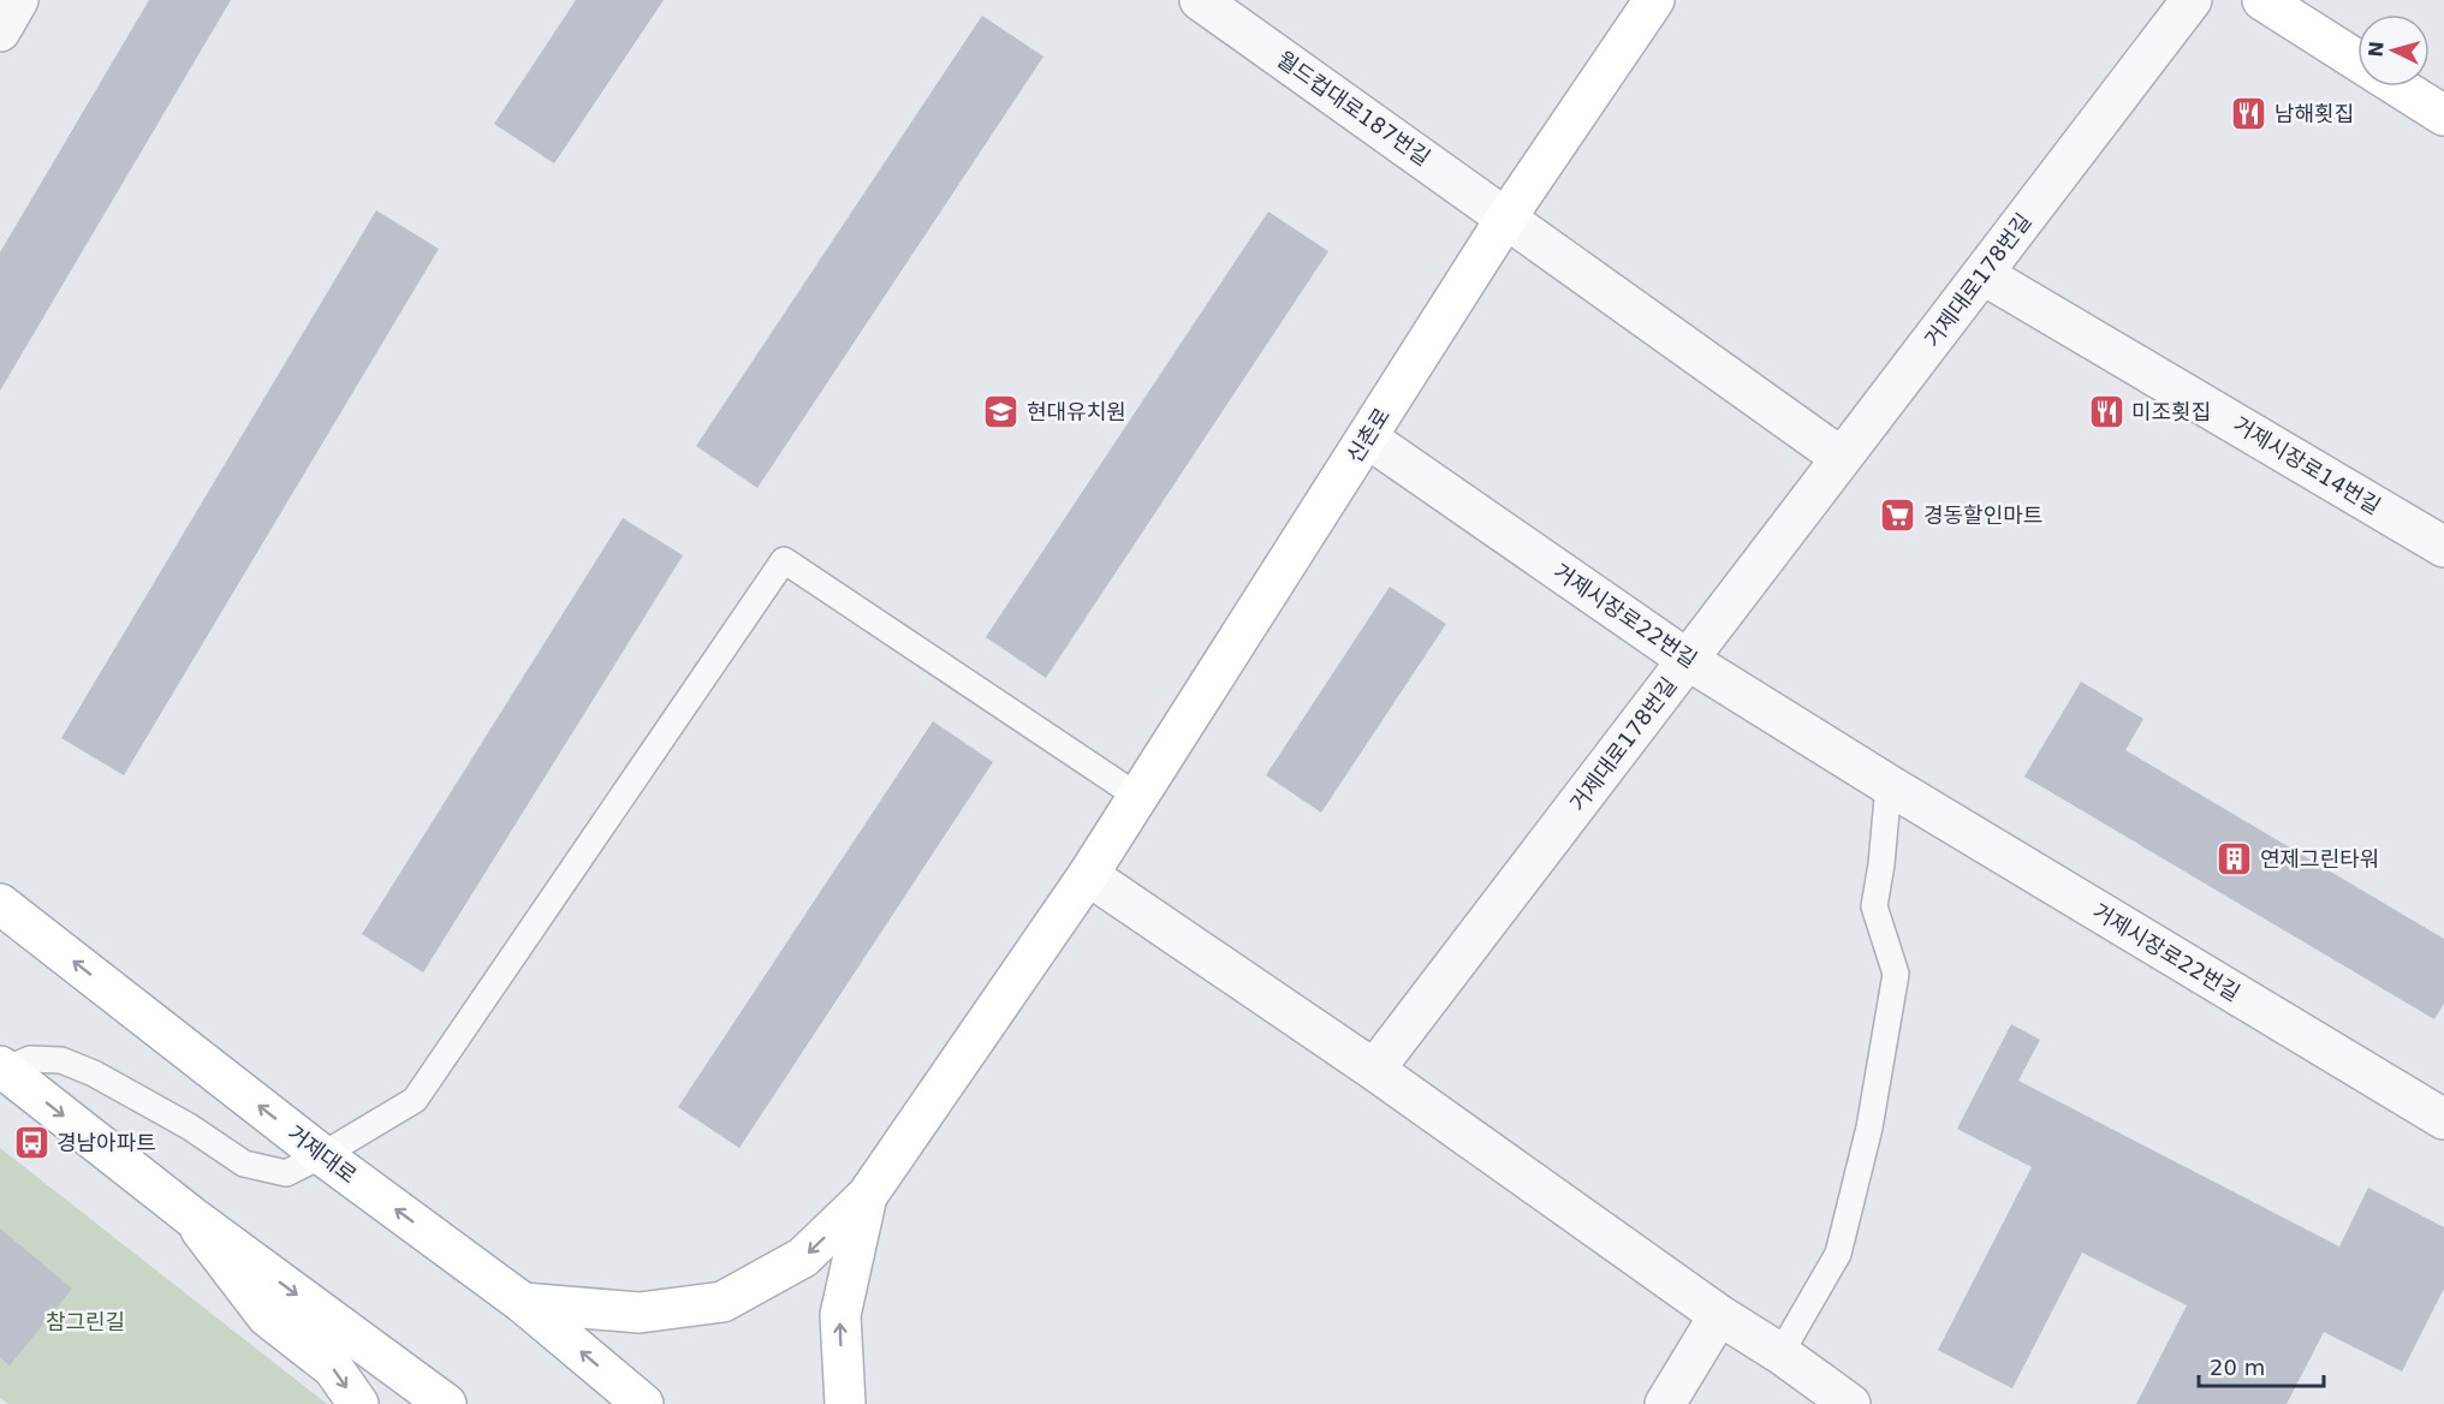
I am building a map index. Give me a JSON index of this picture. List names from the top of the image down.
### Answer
{
  "streets": {
    "main road": ["신촌로", "거제대로"],
    "street": [
      "월드컵대로187번길",
      "거제대로178번길",
      "거제시장로14번길",
      "거제시장로22번길"
    ]
  },
  "crossings": [
    ["월드컵대로187번길", "거제대로178번길"],
    ["월드컵대로187번길", "신촌로"],
    ["거제대로178번길", "거제시장로14번길"],
    ["거제대로178번길", "거제시장로22번길"],
    ["신촌로", "거제시장로22번길"]
  ],
  "parks": ["참그린길"],
  "places": {
    "restaurant": ["남해횟집", "미조횟집"],
    "school or university": ["현대유치원"],
    "supermarket": ["경동할인마트"],
    "building": ["연제그린타워"],
    "bus stop": ["경남아파트"]
  },
  "scale_bar": "20 m",
  "north": "left"
}
